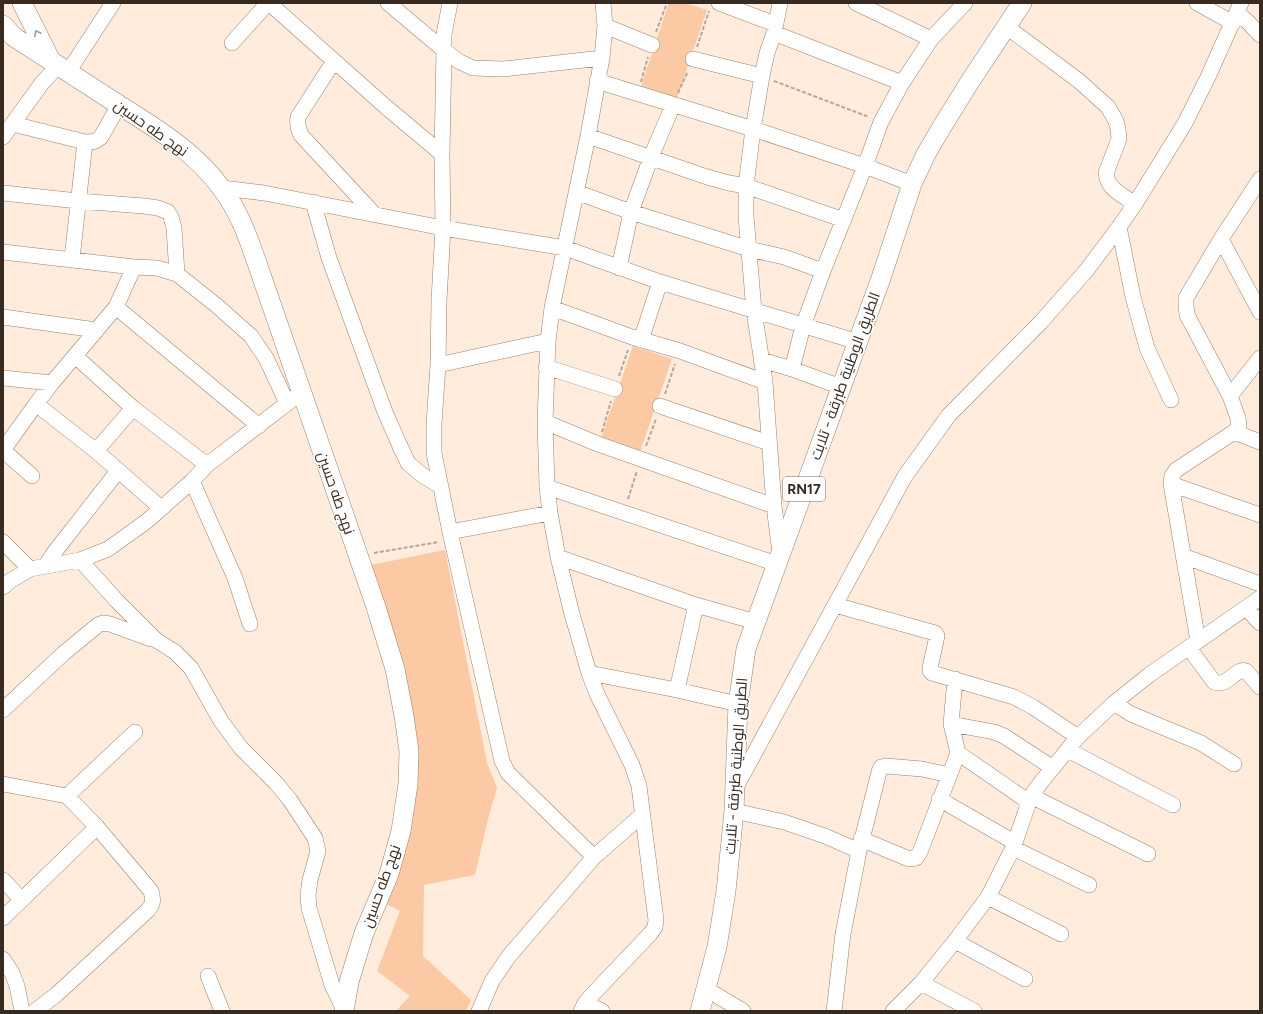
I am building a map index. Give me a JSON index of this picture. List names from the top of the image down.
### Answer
{
  "streets": {
    "main road": ["نهج طه حسين", "الطريق الوطنية طبرقة - تلابت", "RN17"]
  }
}
